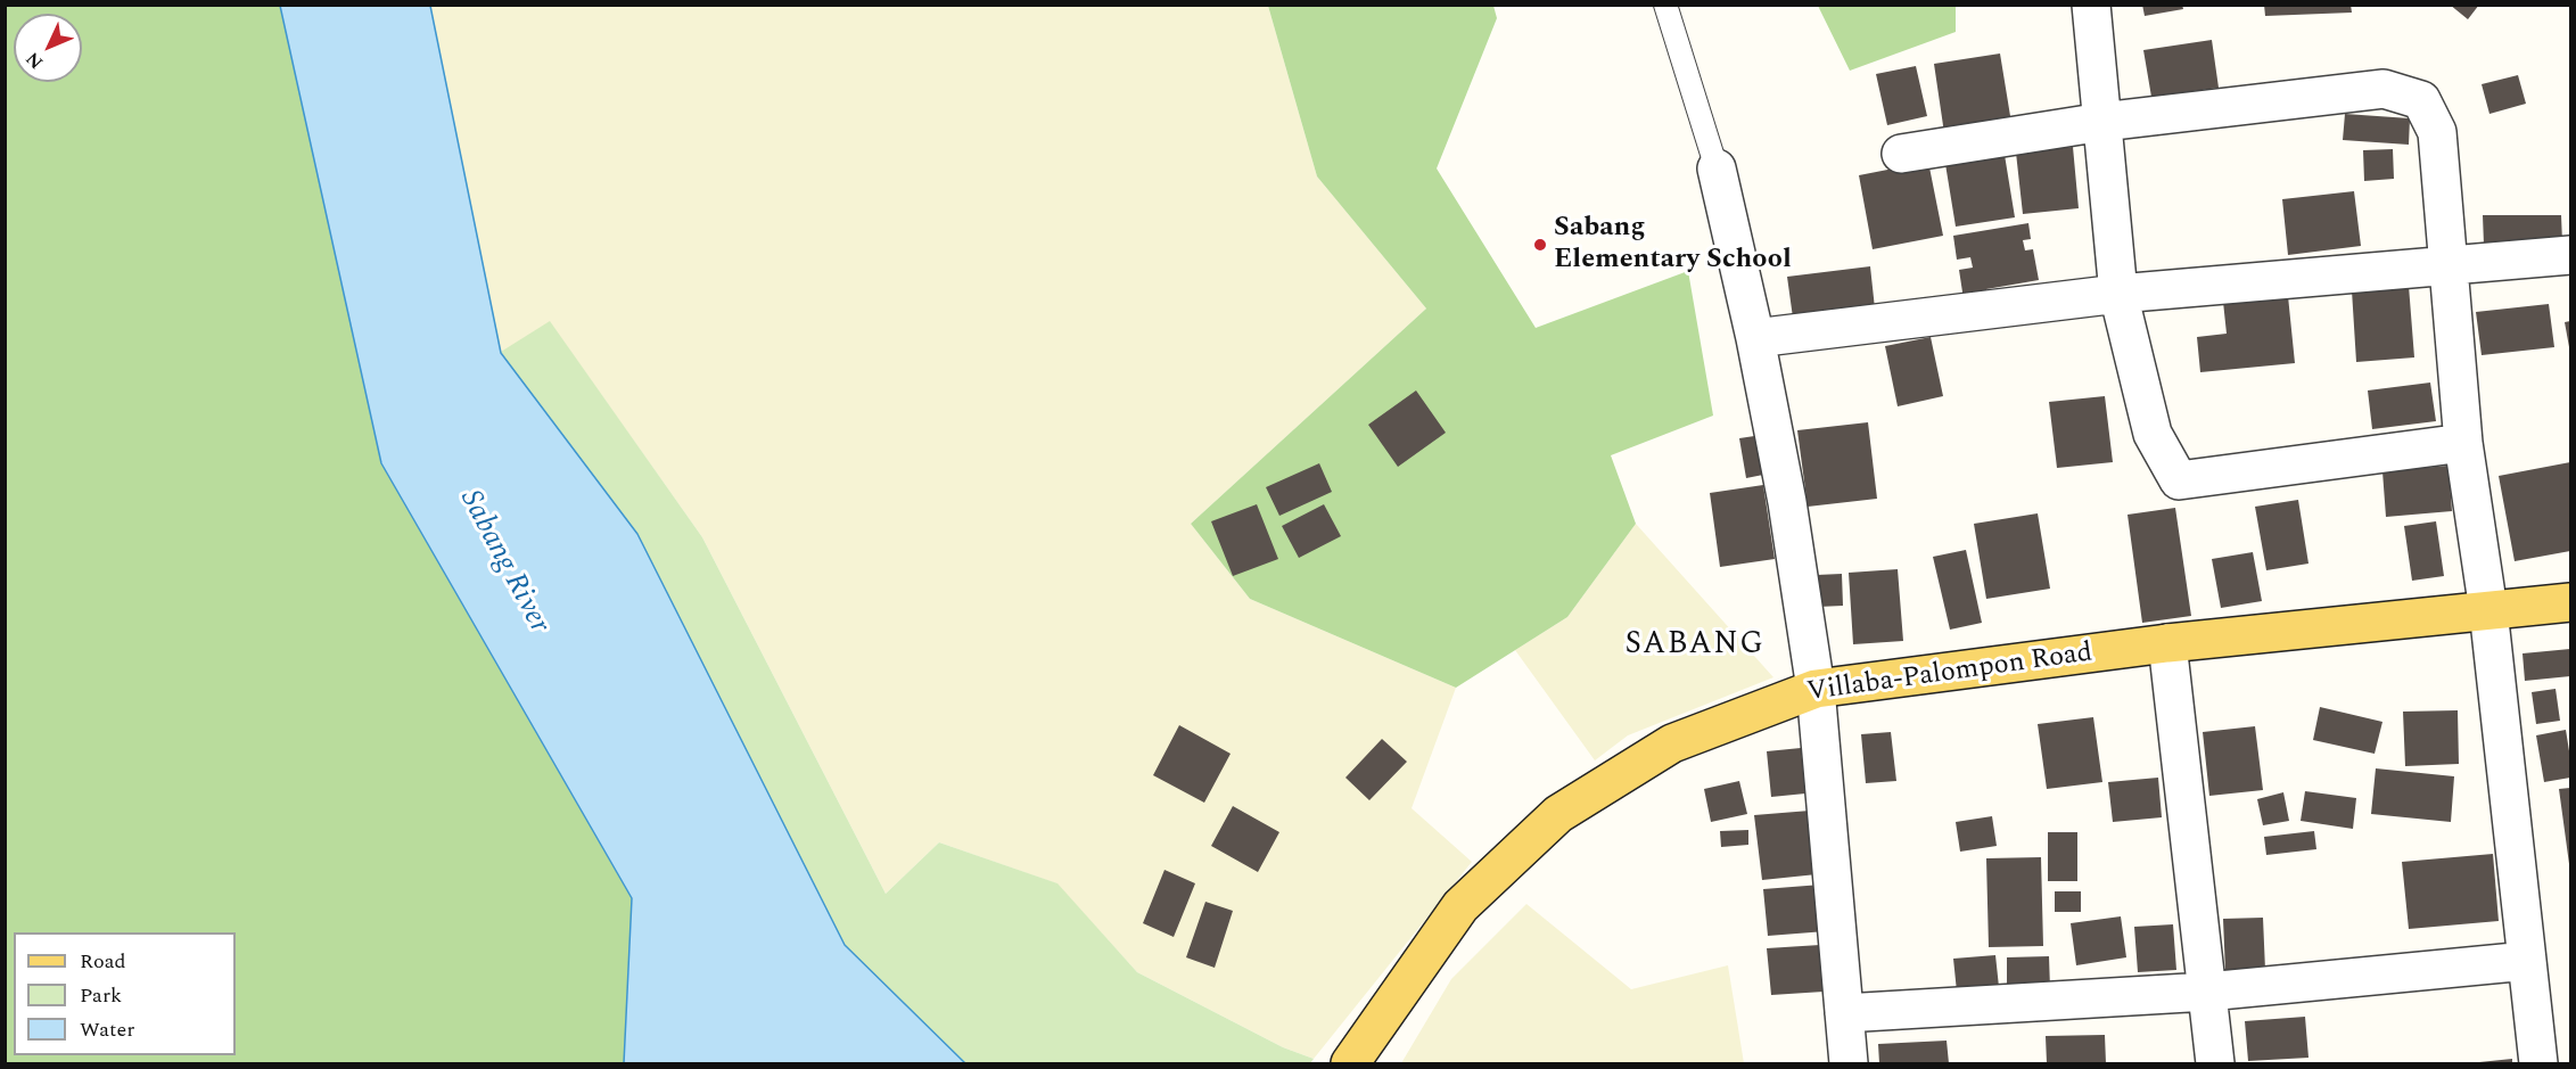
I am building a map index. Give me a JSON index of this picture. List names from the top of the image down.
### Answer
{
  "streets": {
    "main road": ["Villaba-Palompon Road"]
  },
  "districts": ["SABANG"],
  "water": ["Sabang River"],
  "places": ["Sabang Elementary School"],
  "legend": ["Road", "Park", "Water"],
  "north": "bottom left"
}
